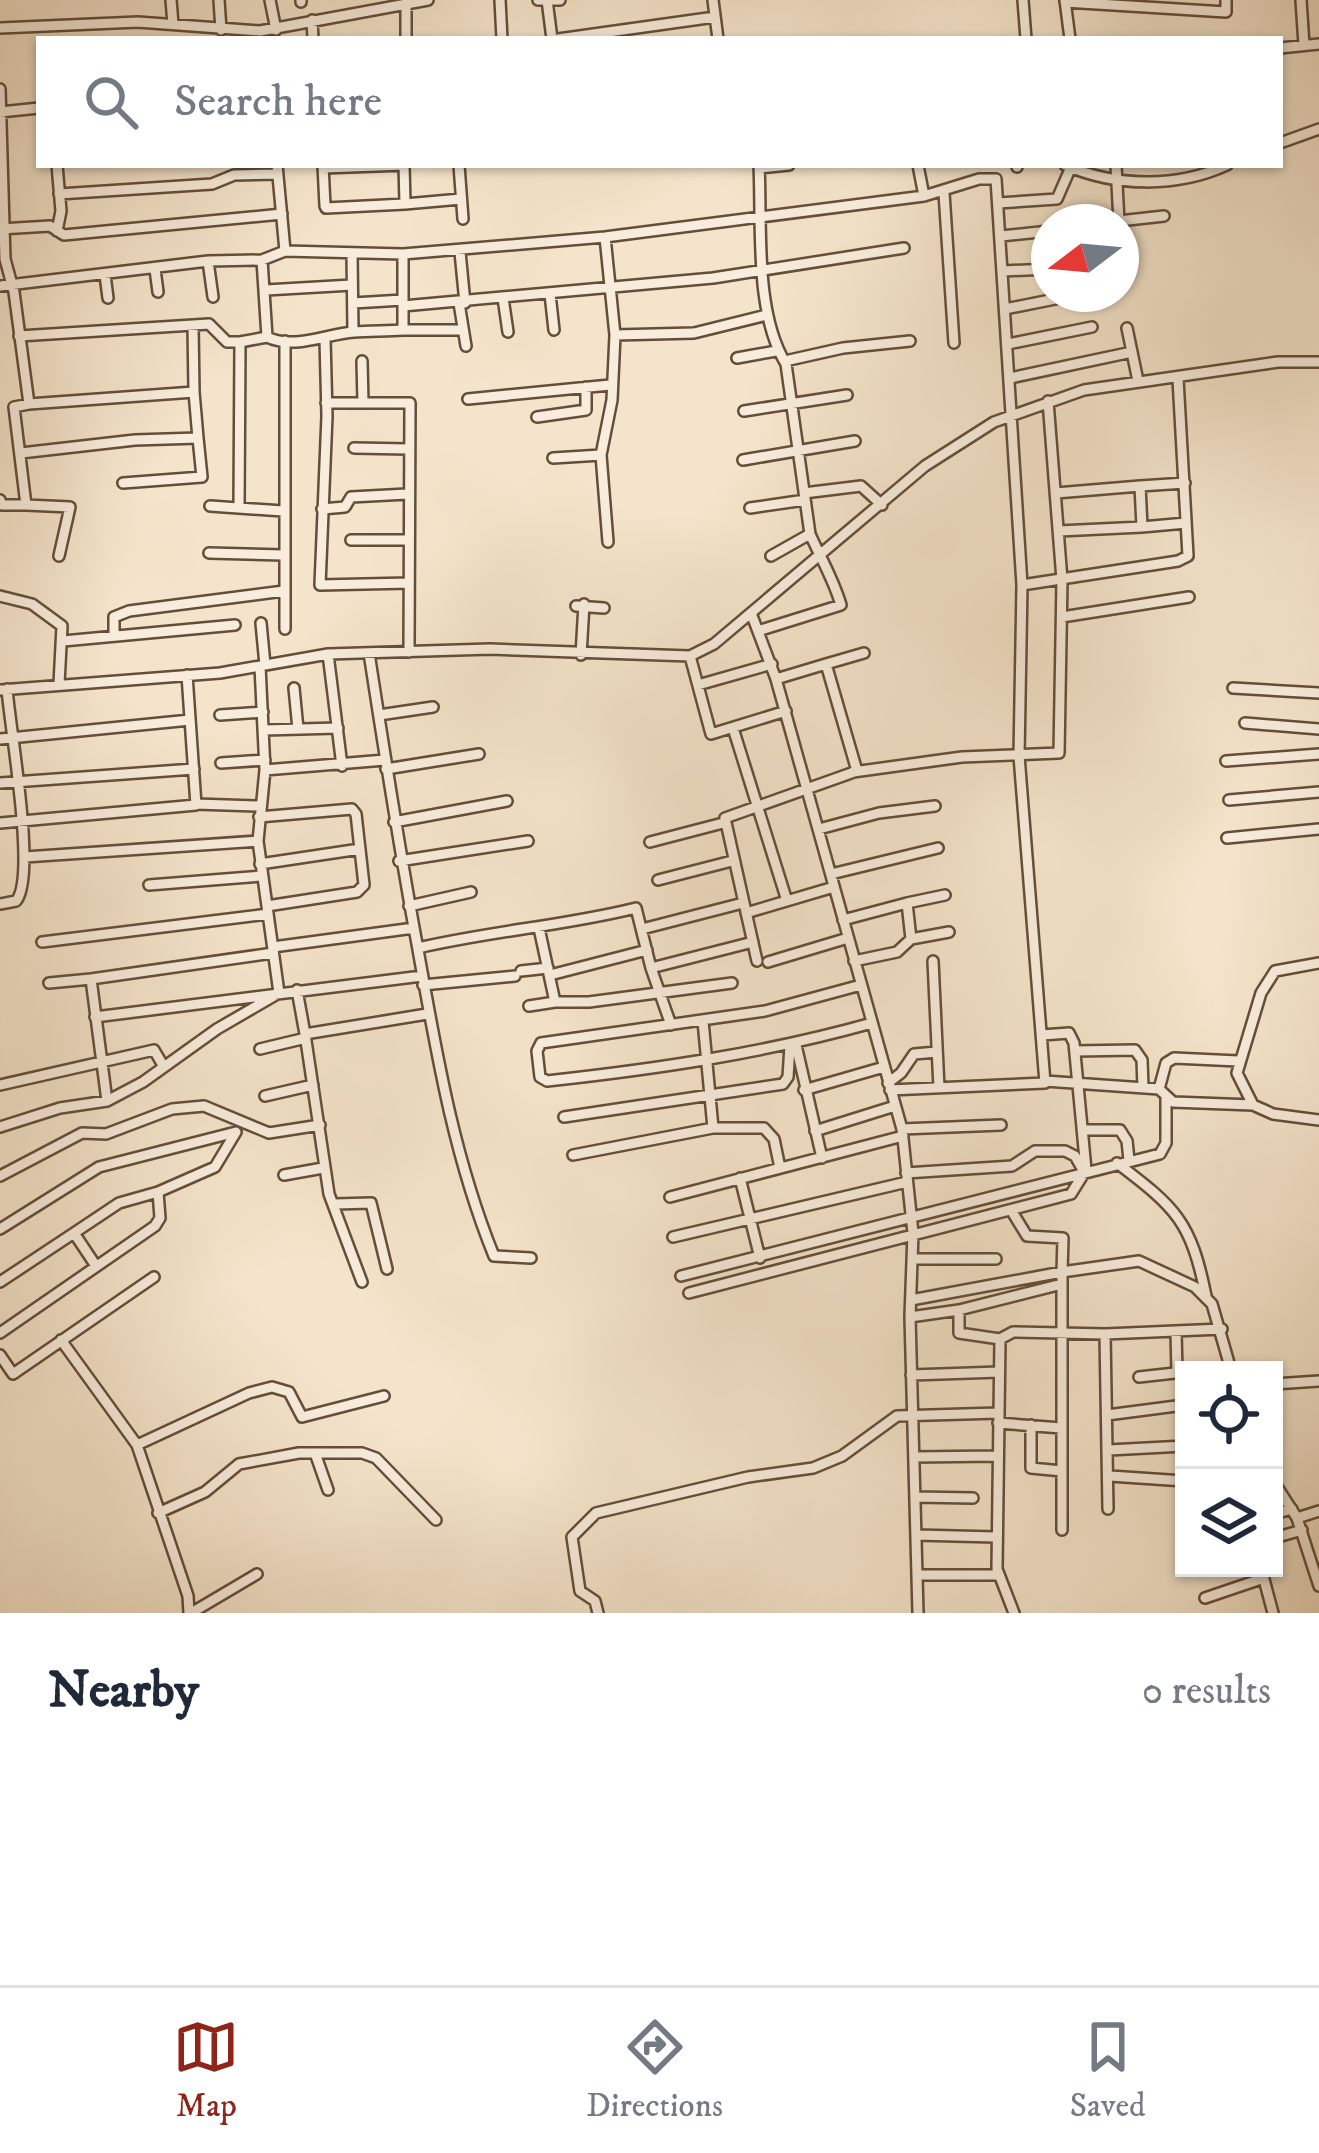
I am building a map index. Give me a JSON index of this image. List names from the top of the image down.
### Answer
{
  "north": "left",
  "page": {
    "search": "Search here",
    "heading": ["Nearby", "0 results"],
    "nav": ["Map", "Directions", "Saved"]
  }
}
